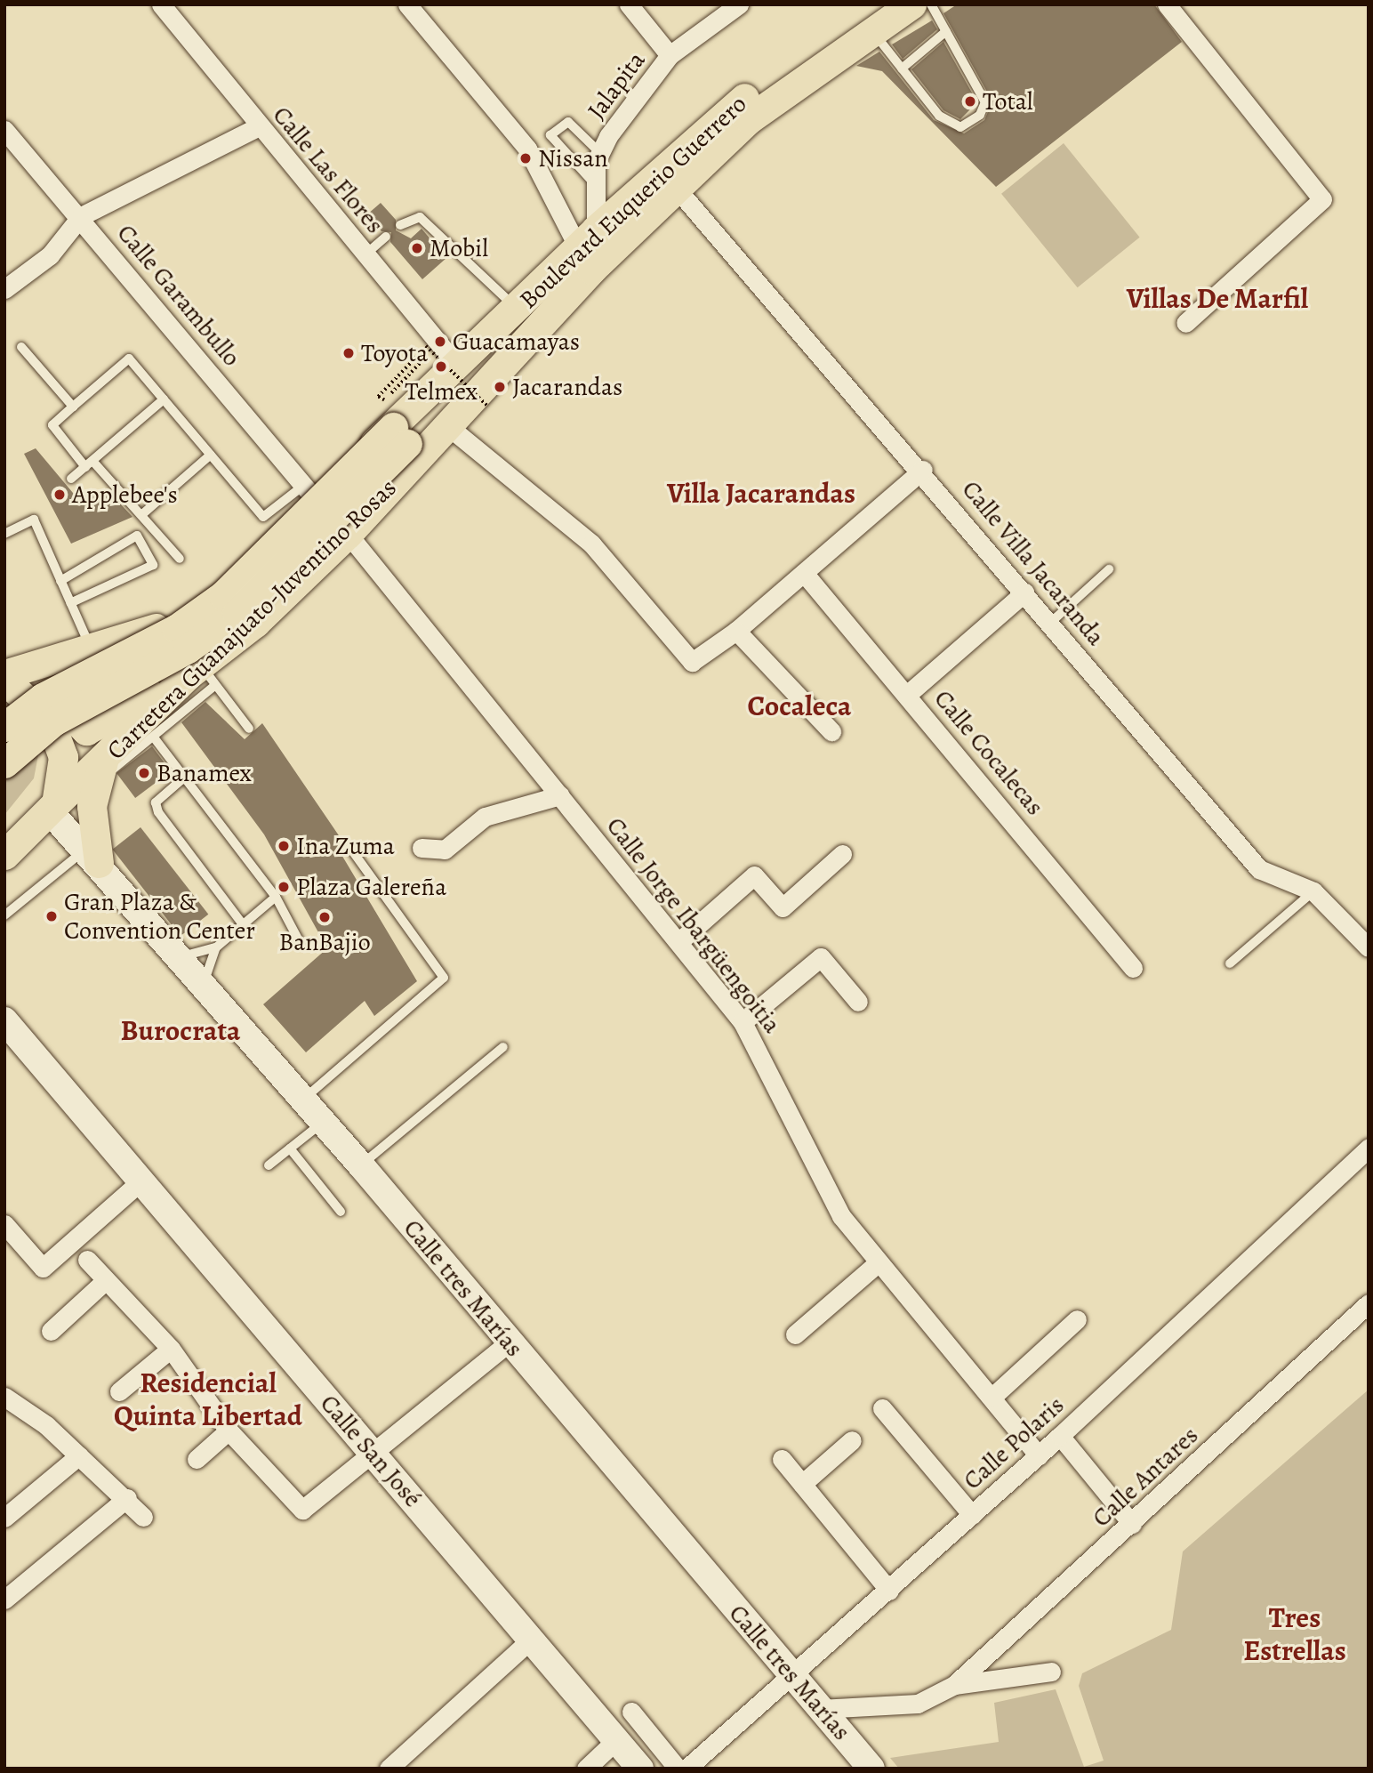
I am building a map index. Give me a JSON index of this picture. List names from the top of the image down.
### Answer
{
  "streets": {
    "main road": [
      "Boulevard Euquerio Guerrero",
      "Carretera Guanajuato-Juventino Rosas",
      "Calle tres Marías",
      "Calle San José"
    ],
    "street": [
      "Jalapita",
      "Calle Las Flores",
      "Calle Garambullo",
      "Calle Villa Jacaranda",
      "Calle Cocalecas",
      "Calle Jorge Ibargüengoitia",
      "Calle Polaris",
      "Calle Antares"
    ]
  },
  "crossings": [
    ["Jalapita", "Boulevard Euquerio Guerrero"],
    ["Calle Las Flores", "Boulevard Euquerio Guerrero"],
    ["Boulevard Euquerio Guerrero", "Calle Garambullo"],
    ["Boulevard Euquerio Guerrero", "Carretera Guanajuato-Juventino Rosas"],
    ["Calle Villa Jacaranda", "Carretera Guanajuato-Juventino Rosas"],
    ["Carretera Guanajuato-Juventino Rosas", "Calle Jorge Ibargüengoitia"],
    ["Carretera Guanajuato-Juventino Rosas", "Calle tres Marías"],
    ["Calle Jorge Ibargüengoitia", "Calle Polaris"],
    ["Calle tres Marías", "Calle Polaris"],
    ["Calle tres Marías", "Calle Antares"]
  ],
  "districts": [
    "Villas De Marfil",
    "Villa Jacarandas",
    "Cocaleca",
    "Burocrata",
    "Residencial Quinta Libertad",
    "Tres Estrellas"
  ],
  "places": [
    "Total",
    "Nissan",
    "Mobil",
    "Guacamayas",
    "Toyota",
    "Telmex",
    "Jacarandas",
    "Applebee's",
    "Banamex",
    "Ina Zuma",
    "Plaza Galereña",
    "Gran Plaza & Convention Center",
    "BanBajio"
  ]
}
